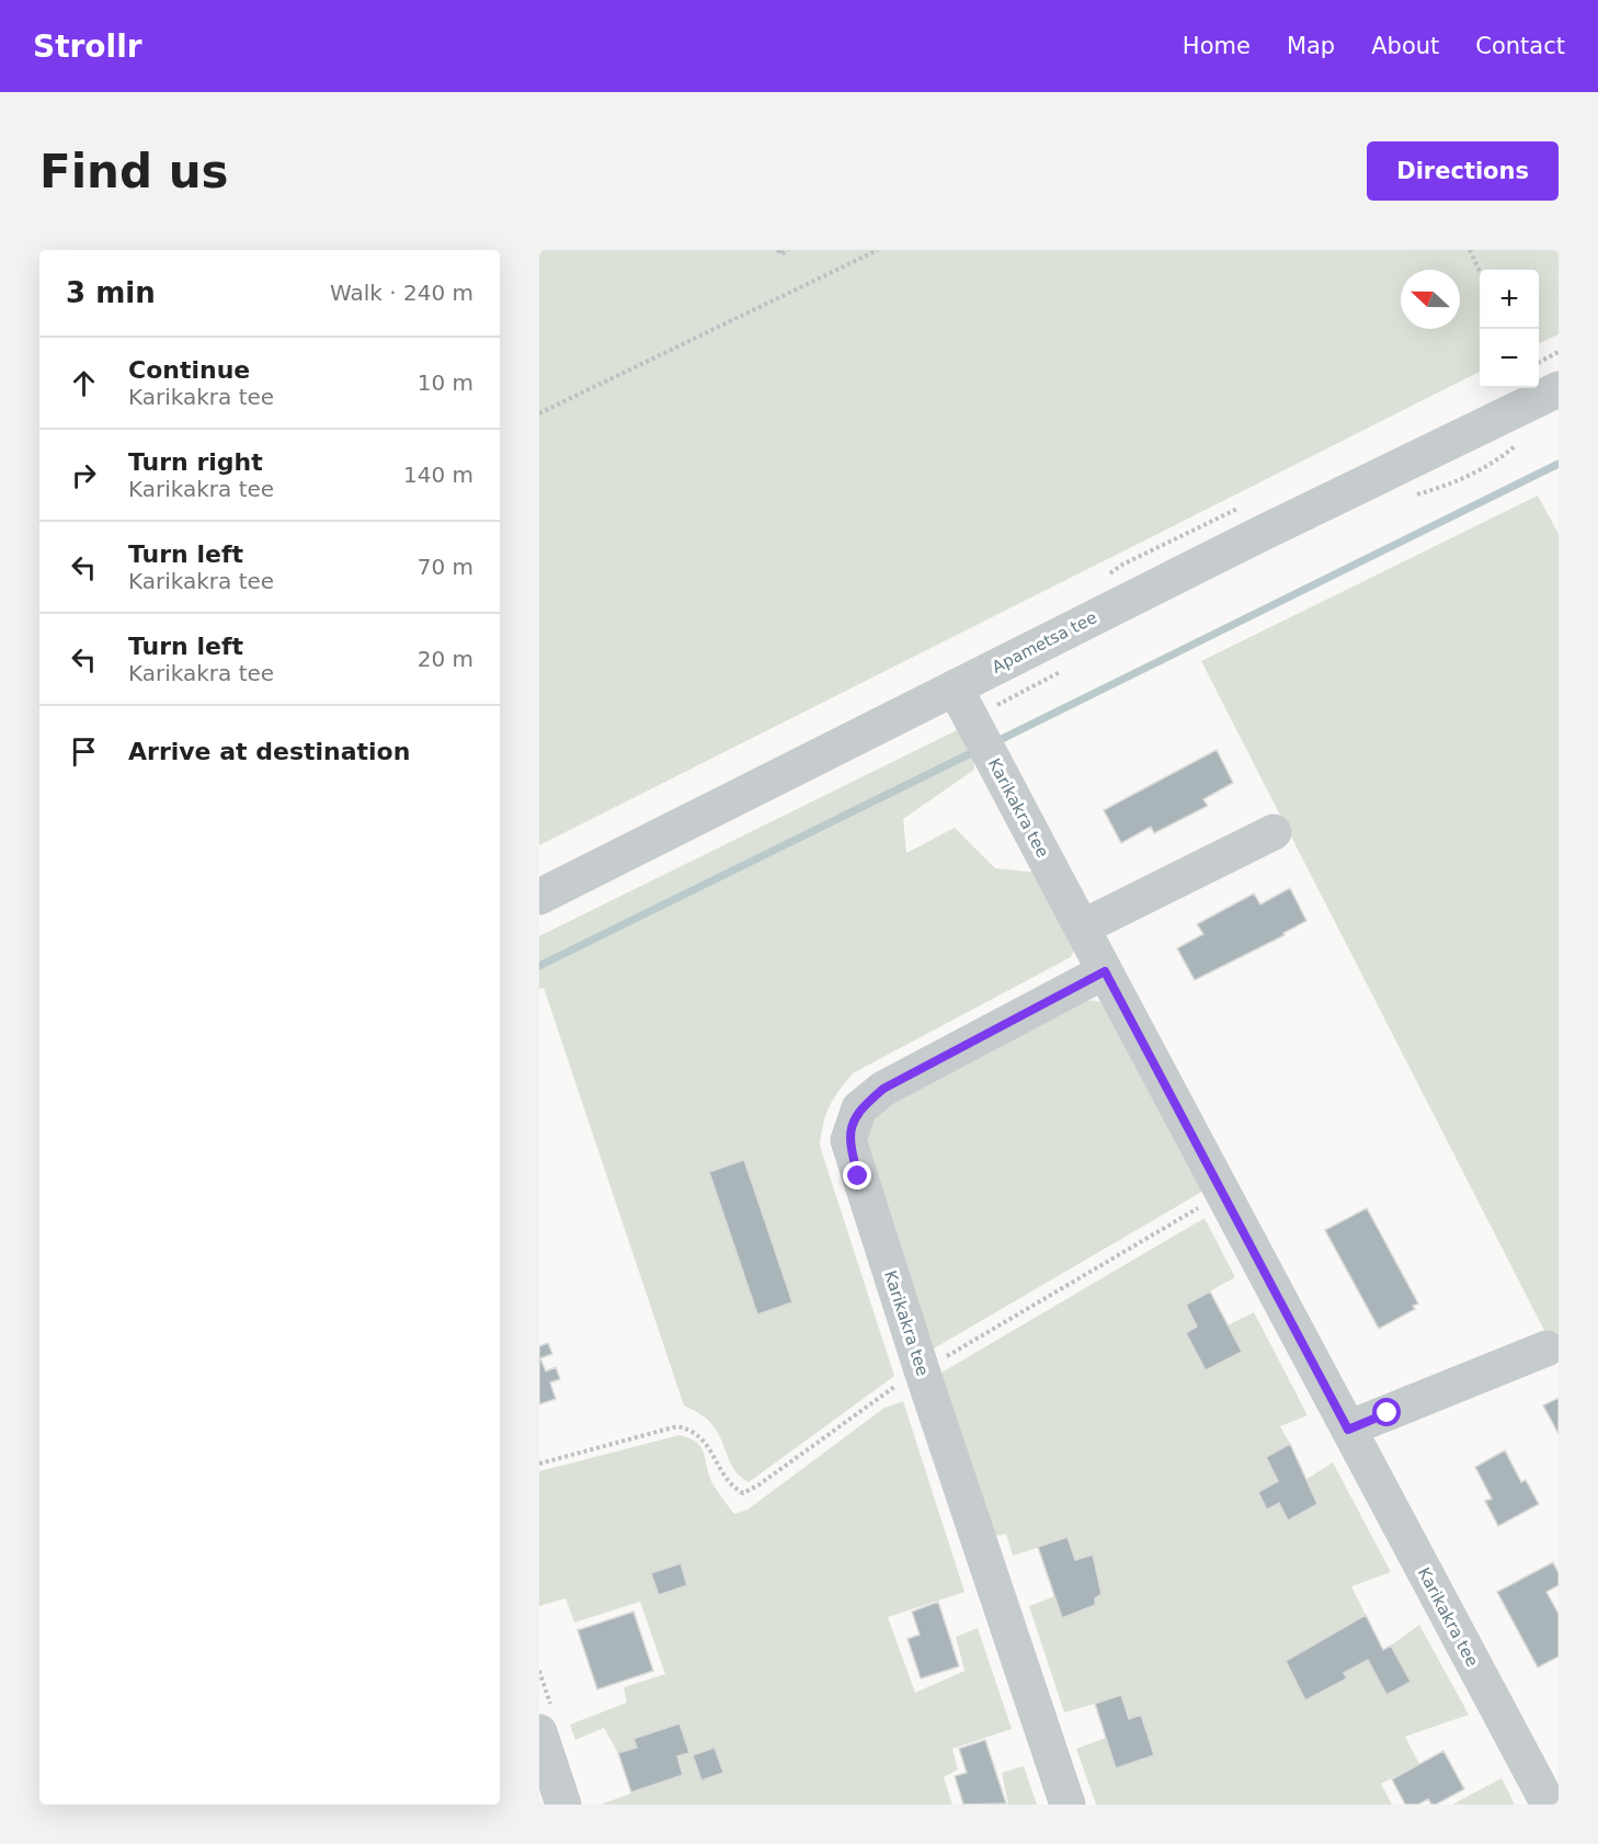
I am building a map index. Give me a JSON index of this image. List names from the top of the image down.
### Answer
{
  "streets": {
    "street": ["Apametsa tee", "Karikakra tee"]
  },
  "crossings": [
    ["Apametsa tee", "Karikakra tee"]
  ],
  "north": "left",
  "page": {
    "header": "Strollr",
    "nav": [
      "Home",
      "Map",
      "About",
      "Contact"
    ],
    "buttons": "Directions",
    "title": "Find us",
    "heading": ["3 min", "Walk · 240 m"],
    "map_buttons": ["+", "−"],
    "list": [
      ["Continue", "Karikakra tee", "10 m"],
      ["Turn right", "Karikakra tee", "140 m"],
      ["Turn left", "Karikakra tee", "70 m"],
      ["Turn left", "Karikakra tee", "20 m"],
      "Arrive at destination"
    ]
  }
}
